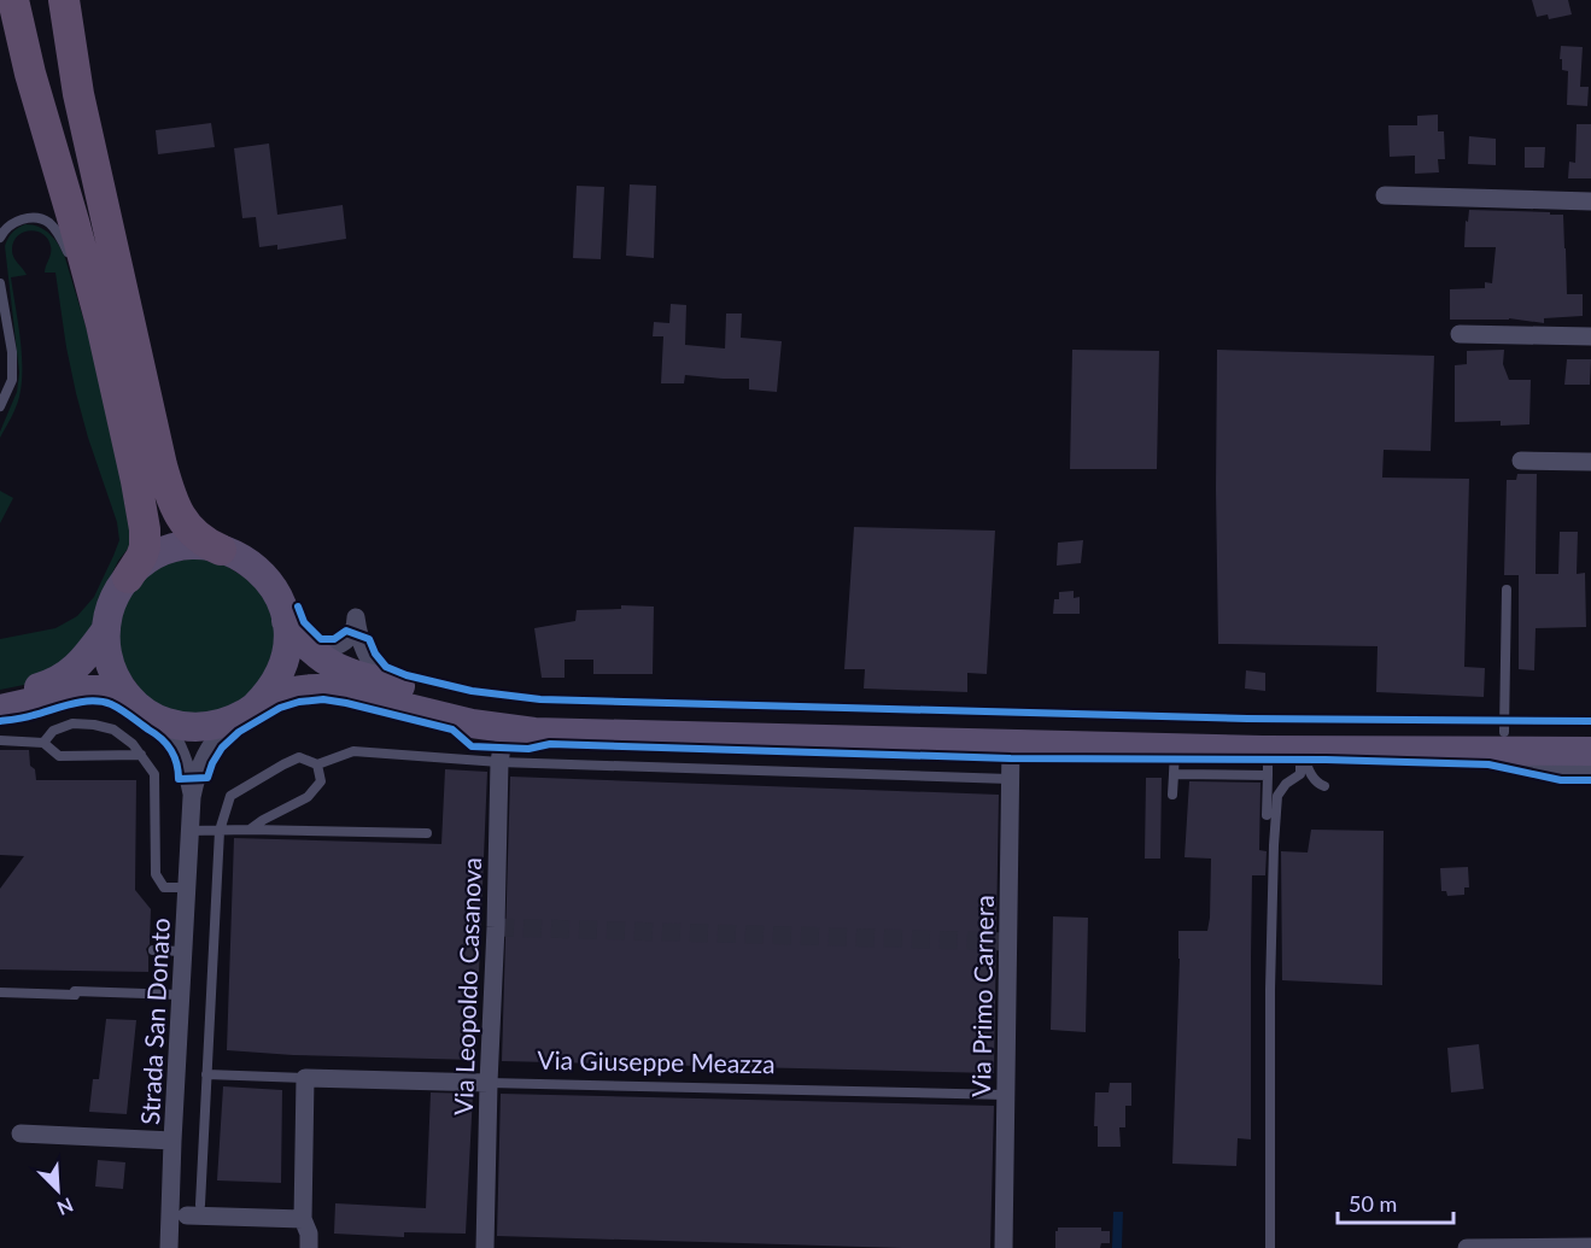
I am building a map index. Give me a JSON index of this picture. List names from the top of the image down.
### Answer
{
  "streets": {
    "street": [
      "Via Leopoldo Casanova",
      "Via Primo Carnera",
      "Strada San Donato",
      "Via Giuseppe Meazza"
    ]
  },
  "crossings": [
    ["Via Leopoldo Casanova", "Via Giuseppe Meazza"],
    ["Via Primo Carnera", "Via Giuseppe Meazza"]
  ],
  "scale_bar": "50 m",
  "north": "bottom right"
}
